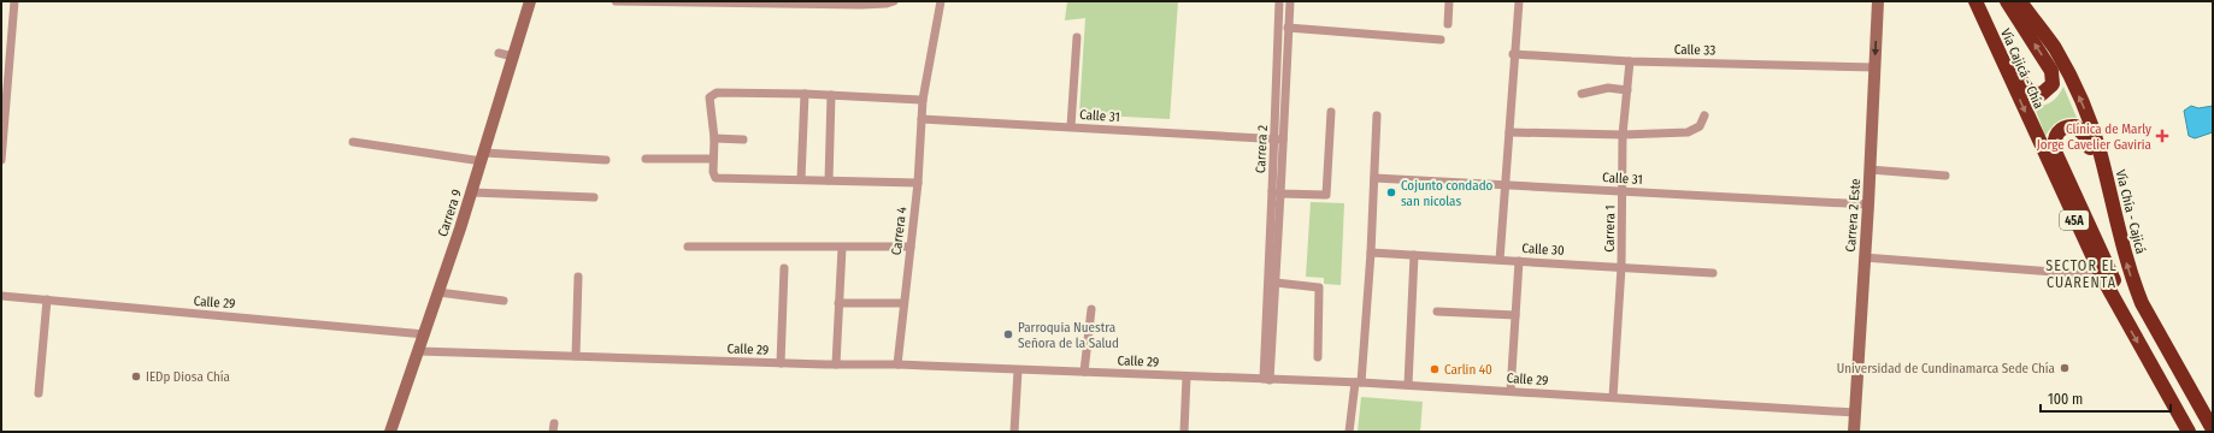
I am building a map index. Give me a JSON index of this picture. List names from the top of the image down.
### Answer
{
  "streets": {
    "highway": ["Vía Cajicá - Chía", "Vía Chía - Cajicá", "45A"],
    "main road": ["Carrera 9", "Carrera 2 Este"],
    "street": [
      "Calle 33",
      "Calle 31",
      "Carrera 2",
      "Carrera 1",
      "Carrera 4",
      "Calle 30",
      "Calle 29"
    ]
  },
  "crossings": [
    ["Calle 33", "Carrera 2 Este"],
    ["Calle 33", "Carrera 1"],
    ["Calle 31", "Carrera 2"],
    ["Calle 31", "Carrera 2 Este"],
    ["Calle 31", "Carrera 1"],
    ["Calle 31", "Carrera 4"],
    ["Carrera 9", "Calle 29"],
    ["Carrera 2 Este", "Calle 29"],
    ["Carrera 1", "Calle 30"],
    ["Carrera 1", "Calle 29"],
    ["Carrera 4", "Calle 29"]
  ],
  "one_way": ["Vía Cajicá - Chía", "Vía Chía - Cajicá"],
  "districts": ["SECTOR EL CUARENTA"],
  "places": {
    "health": ["Clínica de Marly Jorge Cavelier Gaviria"],
    "other": [
      "Cojunto condado san nicolas",
      "Parroquia Nuestra Señora de la Salud",
      "Universidad de Cundinamarca Sede Chía",
      "Carlin 40",
      "IEDp Diosa Chía"
    ]
  },
  "scale_bar": "100 m"
}
